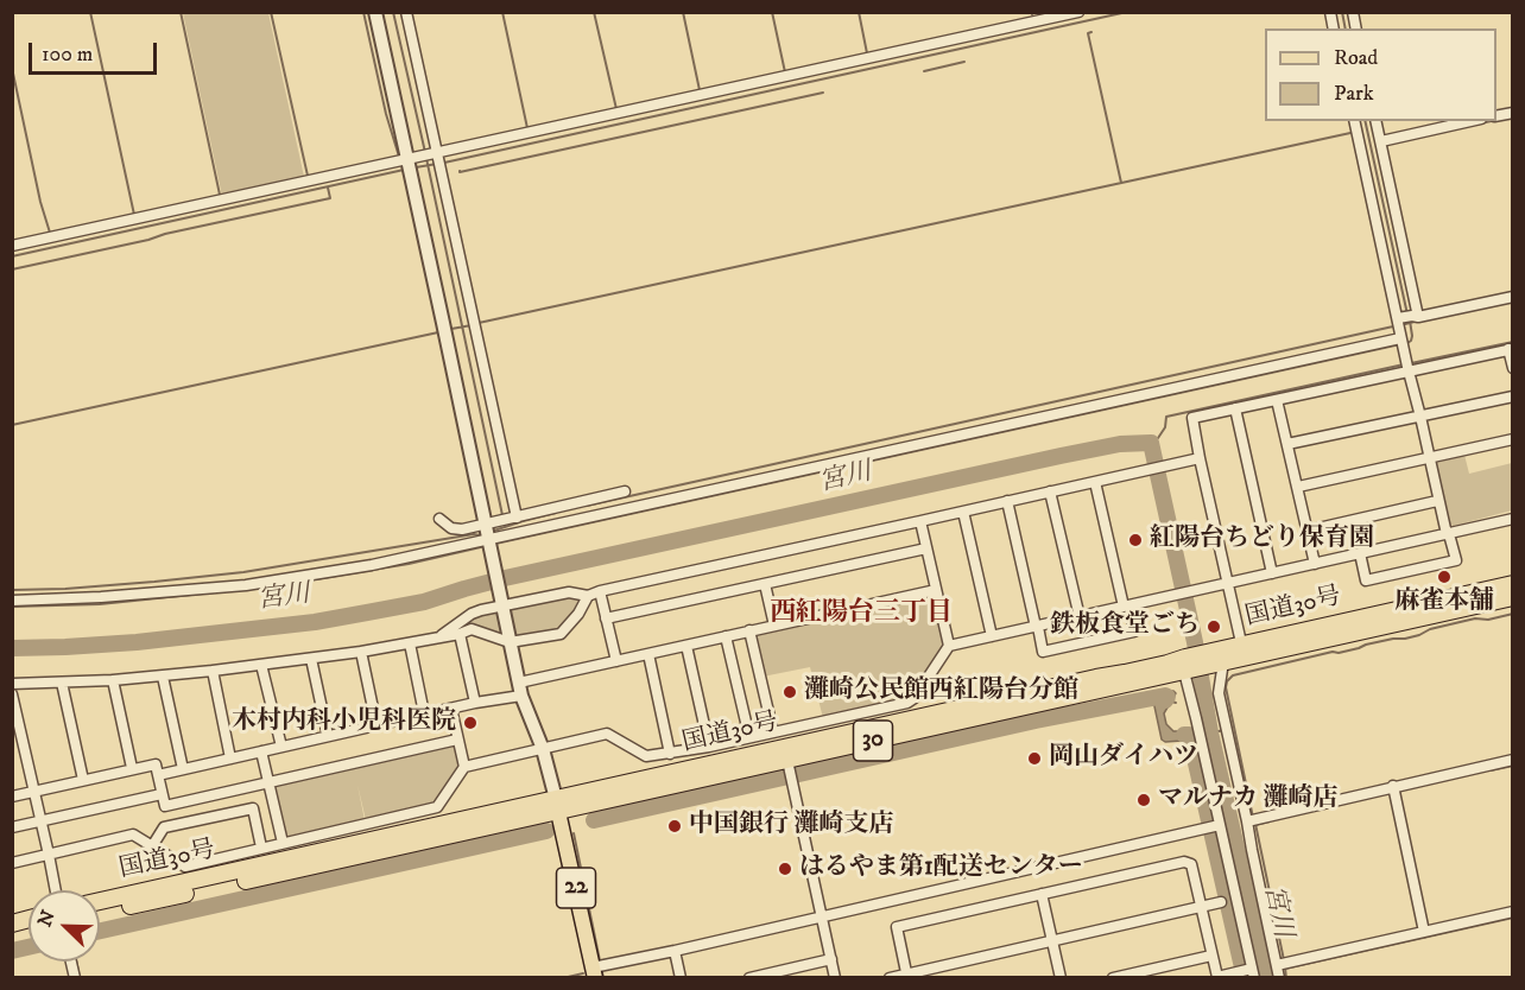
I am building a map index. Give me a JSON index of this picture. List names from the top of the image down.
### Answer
{
  "streets": {
    "highway": ["国道30号", "30"],
    "main road": ["22"]
  },
  "crossings": [
    ["国道30号", "22"]
  ],
  "districts": ["西紅陽台三丁目"],
  "water": ["宮川"],
  "places": [
    "紅陽台ちどり保育園",
    "麻雀本舗",
    "鉄板食堂ごち",
    "灘崎公民館西紅陽台分館",
    "木村内科小児科医院",
    "岡山ダイハツ",
    "マルナカ 灘崎店",
    "中国銀行 灘崎支店",
    "はるやま第1配送センター"
  ],
  "legend": ["Road", "Park"],
  "scale_bar": "100 m",
  "north": "top left"
}
